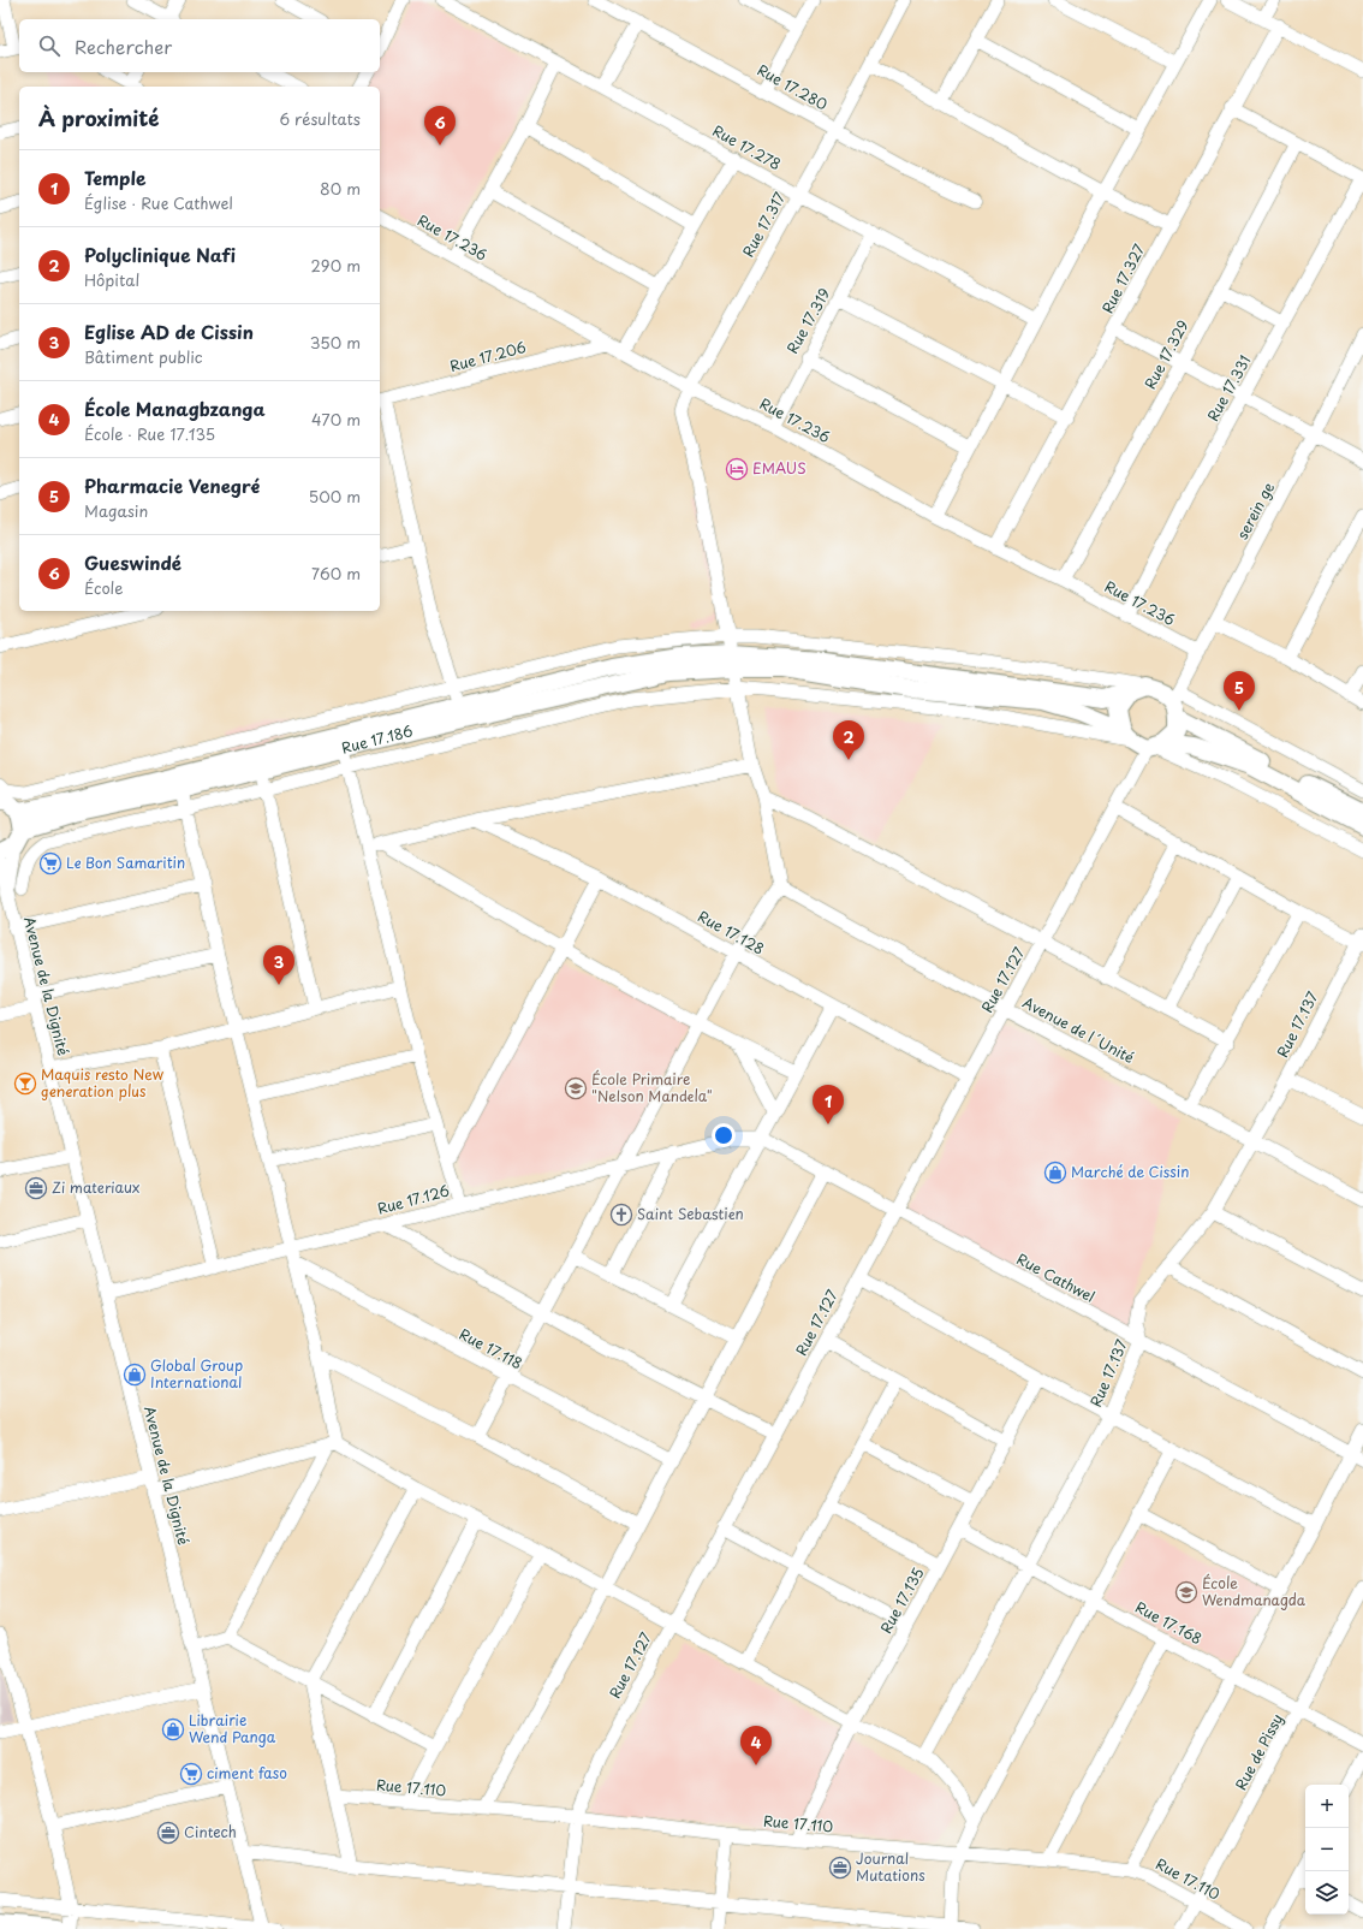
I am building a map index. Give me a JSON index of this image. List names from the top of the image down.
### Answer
{
  "streets": {
    "main road": ["Rue 17.186"],
    "street": [
      "Rue 17.280",
      "Rue 17.278",
      "Rue 17.317",
      "Rue 17.236",
      "Rue 17.327",
      "Rue 17.319",
      "Rue 17.329",
      "Rue 17.206",
      "Rue 17.331",
      "serein ge",
      "Rue 17.128",
      "Rue 17.127",
      "Avenue de la Dignité",
      "Rue 17.137",
      "Avenue de l´Unité",
      "Rue 17.126",
      "Rue Cathwel",
      "Rue 17.118",
      "Rue 17.135",
      "Rue 17.168",
      "Rue de Pissy",
      "Rue 17.110"
    ]
  },
  "crossings": [
    ["Rue 17.280", "Rue 17.317"],
    ["Rue 17.278", "Rue 17.317"],
    ["Rue 17.278", "Rue 17.319"],
    ["Rue 17.317", "Rue 17.236"],
    ["Rue 17.317", "Rue 17.186"],
    ["Rue 17.317", "Avenue de l´Unité"],
    ["Rue 17.236", "Rue 17.327"],
    ["Rue 17.236", "Rue 17.319"],
    ["Rue 17.236", "Rue 17.329"],
    ["Rue 17.236", "Rue 17.206"],
    ["Rue 17.236", "Rue 17.331"],
    ["Rue 17.236", "serein ge"],
    ["serein ge", "Rue 17.127"],
    ["Rue 17.128", "Rue 17.127"],
    ["Rue 17.127", "Avenue de l´Unité"],
    ["Rue 17.127", "Rue Cathwel"],
    ["Rue 17.127", "Rue 17.110"],
    ["Avenue de la Dignité", "Rue 17.126"],
    ["Rue 17.137", "Avenue de l´Unité"],
    ["Rue 17.137", "Rue Cathwel"],
    ["Rue 17.137", "Rue 17.168"],
    ["Rue 17.126", "Rue Cathwel"],
    ["Rue 17.135", "Rue 17.168"],
    ["Rue 17.135", "Rue 17.110"],
    ["Rue 17.168", "Rue de Pissy"],
    ["Rue de Pissy", "Rue 17.110"]
  ],
  "places": {
    "hotel": ["EMAUS"],
    "supermarket": ["Le Bon Samaritin", "ciment faso"],
    "bar": ["Maquis resto New generation plus"],
    "school or university": ["École Primaire \"Nelson Mandela\"", "École Wendmanagda"],
    "shop": ["Marché de Cissin", "Global Group International", "Librairie Wend Panga"],
    "office": ["Zi materiaux", "Cintech", "Journal Mutations"],
    "church": ["Saint Sebastien"]
  },
  "page": {
    "search": "Rechercher",
    "heading": ["À proximité", "6 résultats"],
    "pins": [
      "6",
      "5",
      "2",
      "3",
      "1",
      "4"
    ],
    "list": [
      {
        "mark": "1",
        "name": "Temple",
        "note": "Église · Rue Cathwel",
        "value": "80 m"
      },
      {
        "mark": "2",
        "name": "Polyclinique Nafi",
        "note": "Hôpital",
        "value": "290 m"
      },
      {
        "mark": "3",
        "name": "Eglise AD de Cissin",
        "note": "Bâtiment public",
        "value": "350 m"
      },
      {
        "mark": "4",
        "name": "École Managbzanga",
        "note": "École · Rue 17.135",
        "value": "470 m"
      },
      {
        "mark": "5",
        "name": "Pharmacie Venegré",
        "note": "Magasin",
        "value": "500 m"
      },
      {
        "mark": "6",
        "name": "Gueswindé",
        "note": "École",
        "value": "760 m"
      }
    ],
    "map_buttons": ["+", "−"]
  }
}
